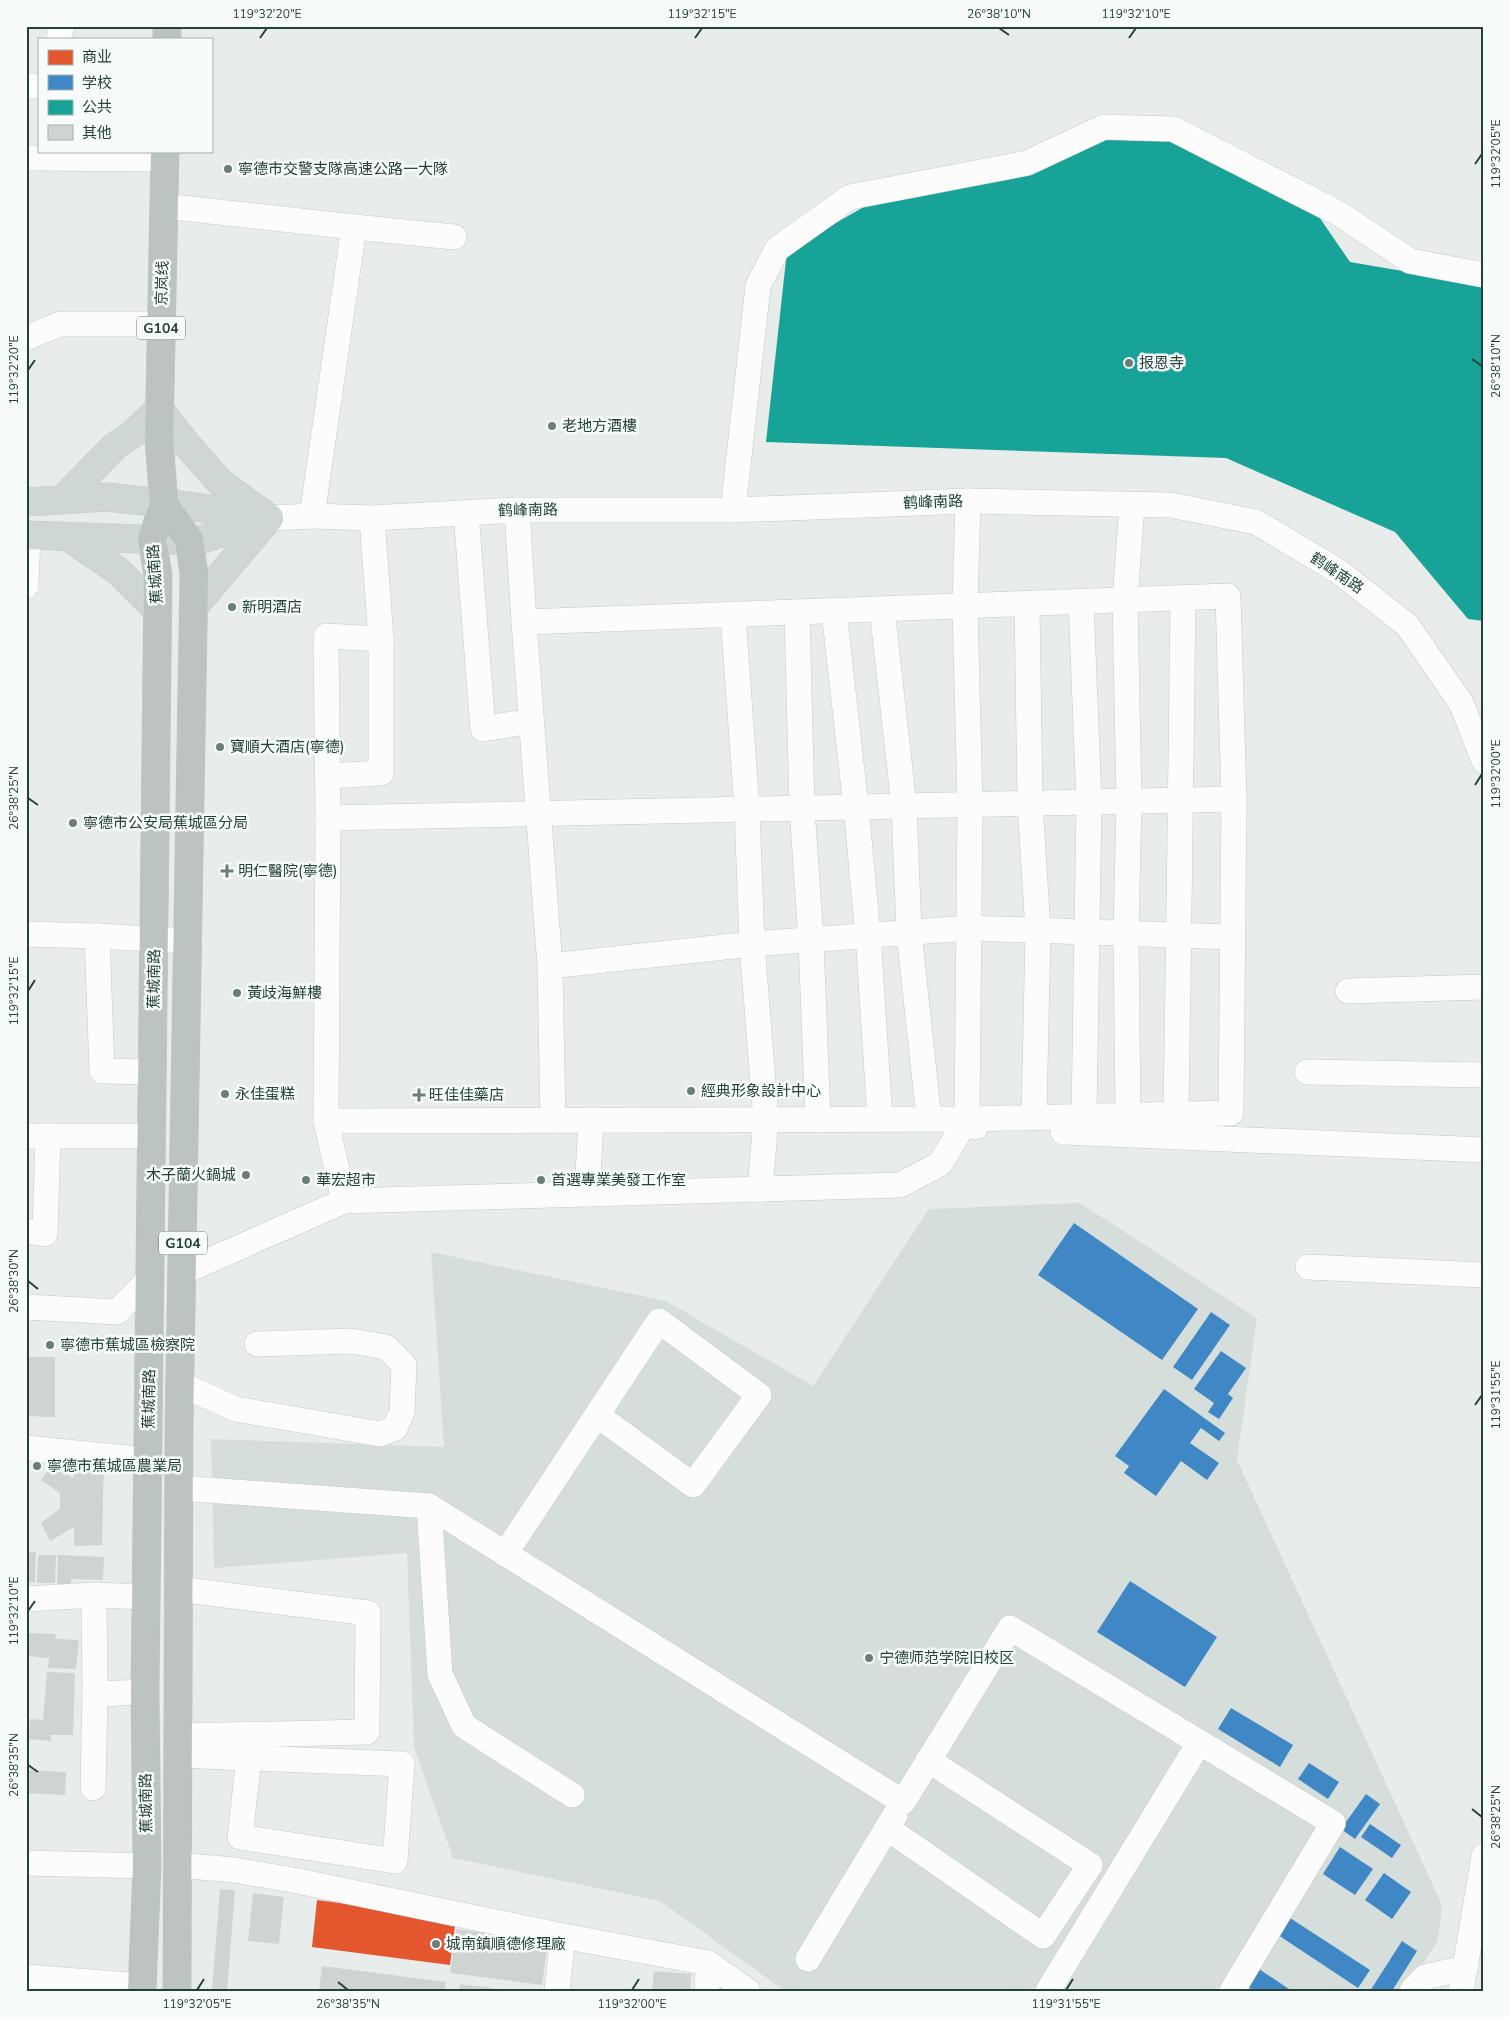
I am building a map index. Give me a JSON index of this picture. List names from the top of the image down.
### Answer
{
  "streets": {
    "highway": ["京岚线", "G104", "蕉城南路"],
    "street": ["鹤峰南路"]
  },
  "crossings": [
    ["京岚线", "蕉城南路"]
  ],
  "places": {
    "other": [
      "寧德市交警支隊高速公路一大隊",
      "报恩寺",
      "老地方酒樓",
      "新明酒店",
      "寶順大酒店(寧德)",
      "寧德市公安局蕉城區分局",
      "黃歧海鮮樓",
      "經典形象設計中心",
      "永佳蛋糕",
      "木子蘭火鍋城",
      "華宏超市",
      "首選專業美發工作室",
      "寧德市蕉城區檢察院",
      "寧德市蕉城區農業局",
      "宁德师范学院旧校区",
      "城南鎮順德修理廠"
    ],
    "health": ["明仁醫院(寧德)", "旺佳佳藥店"]
  },
  "legend": [
    "商业",
    "学校",
    "公共",
    "其他"
  ],
  "coordinates": [
    "119°32'20\"E",
    "119°32'15\"E",
    "26°38'10\"N",
    "119°32'10\"E",
    "119°32'05\"E",
    "119°32'00\"E",
    "26°38'25\"N",
    "26°38'30\"N",
    "119°31'55\"E",
    "26°38'35\"N"
  ]
}
